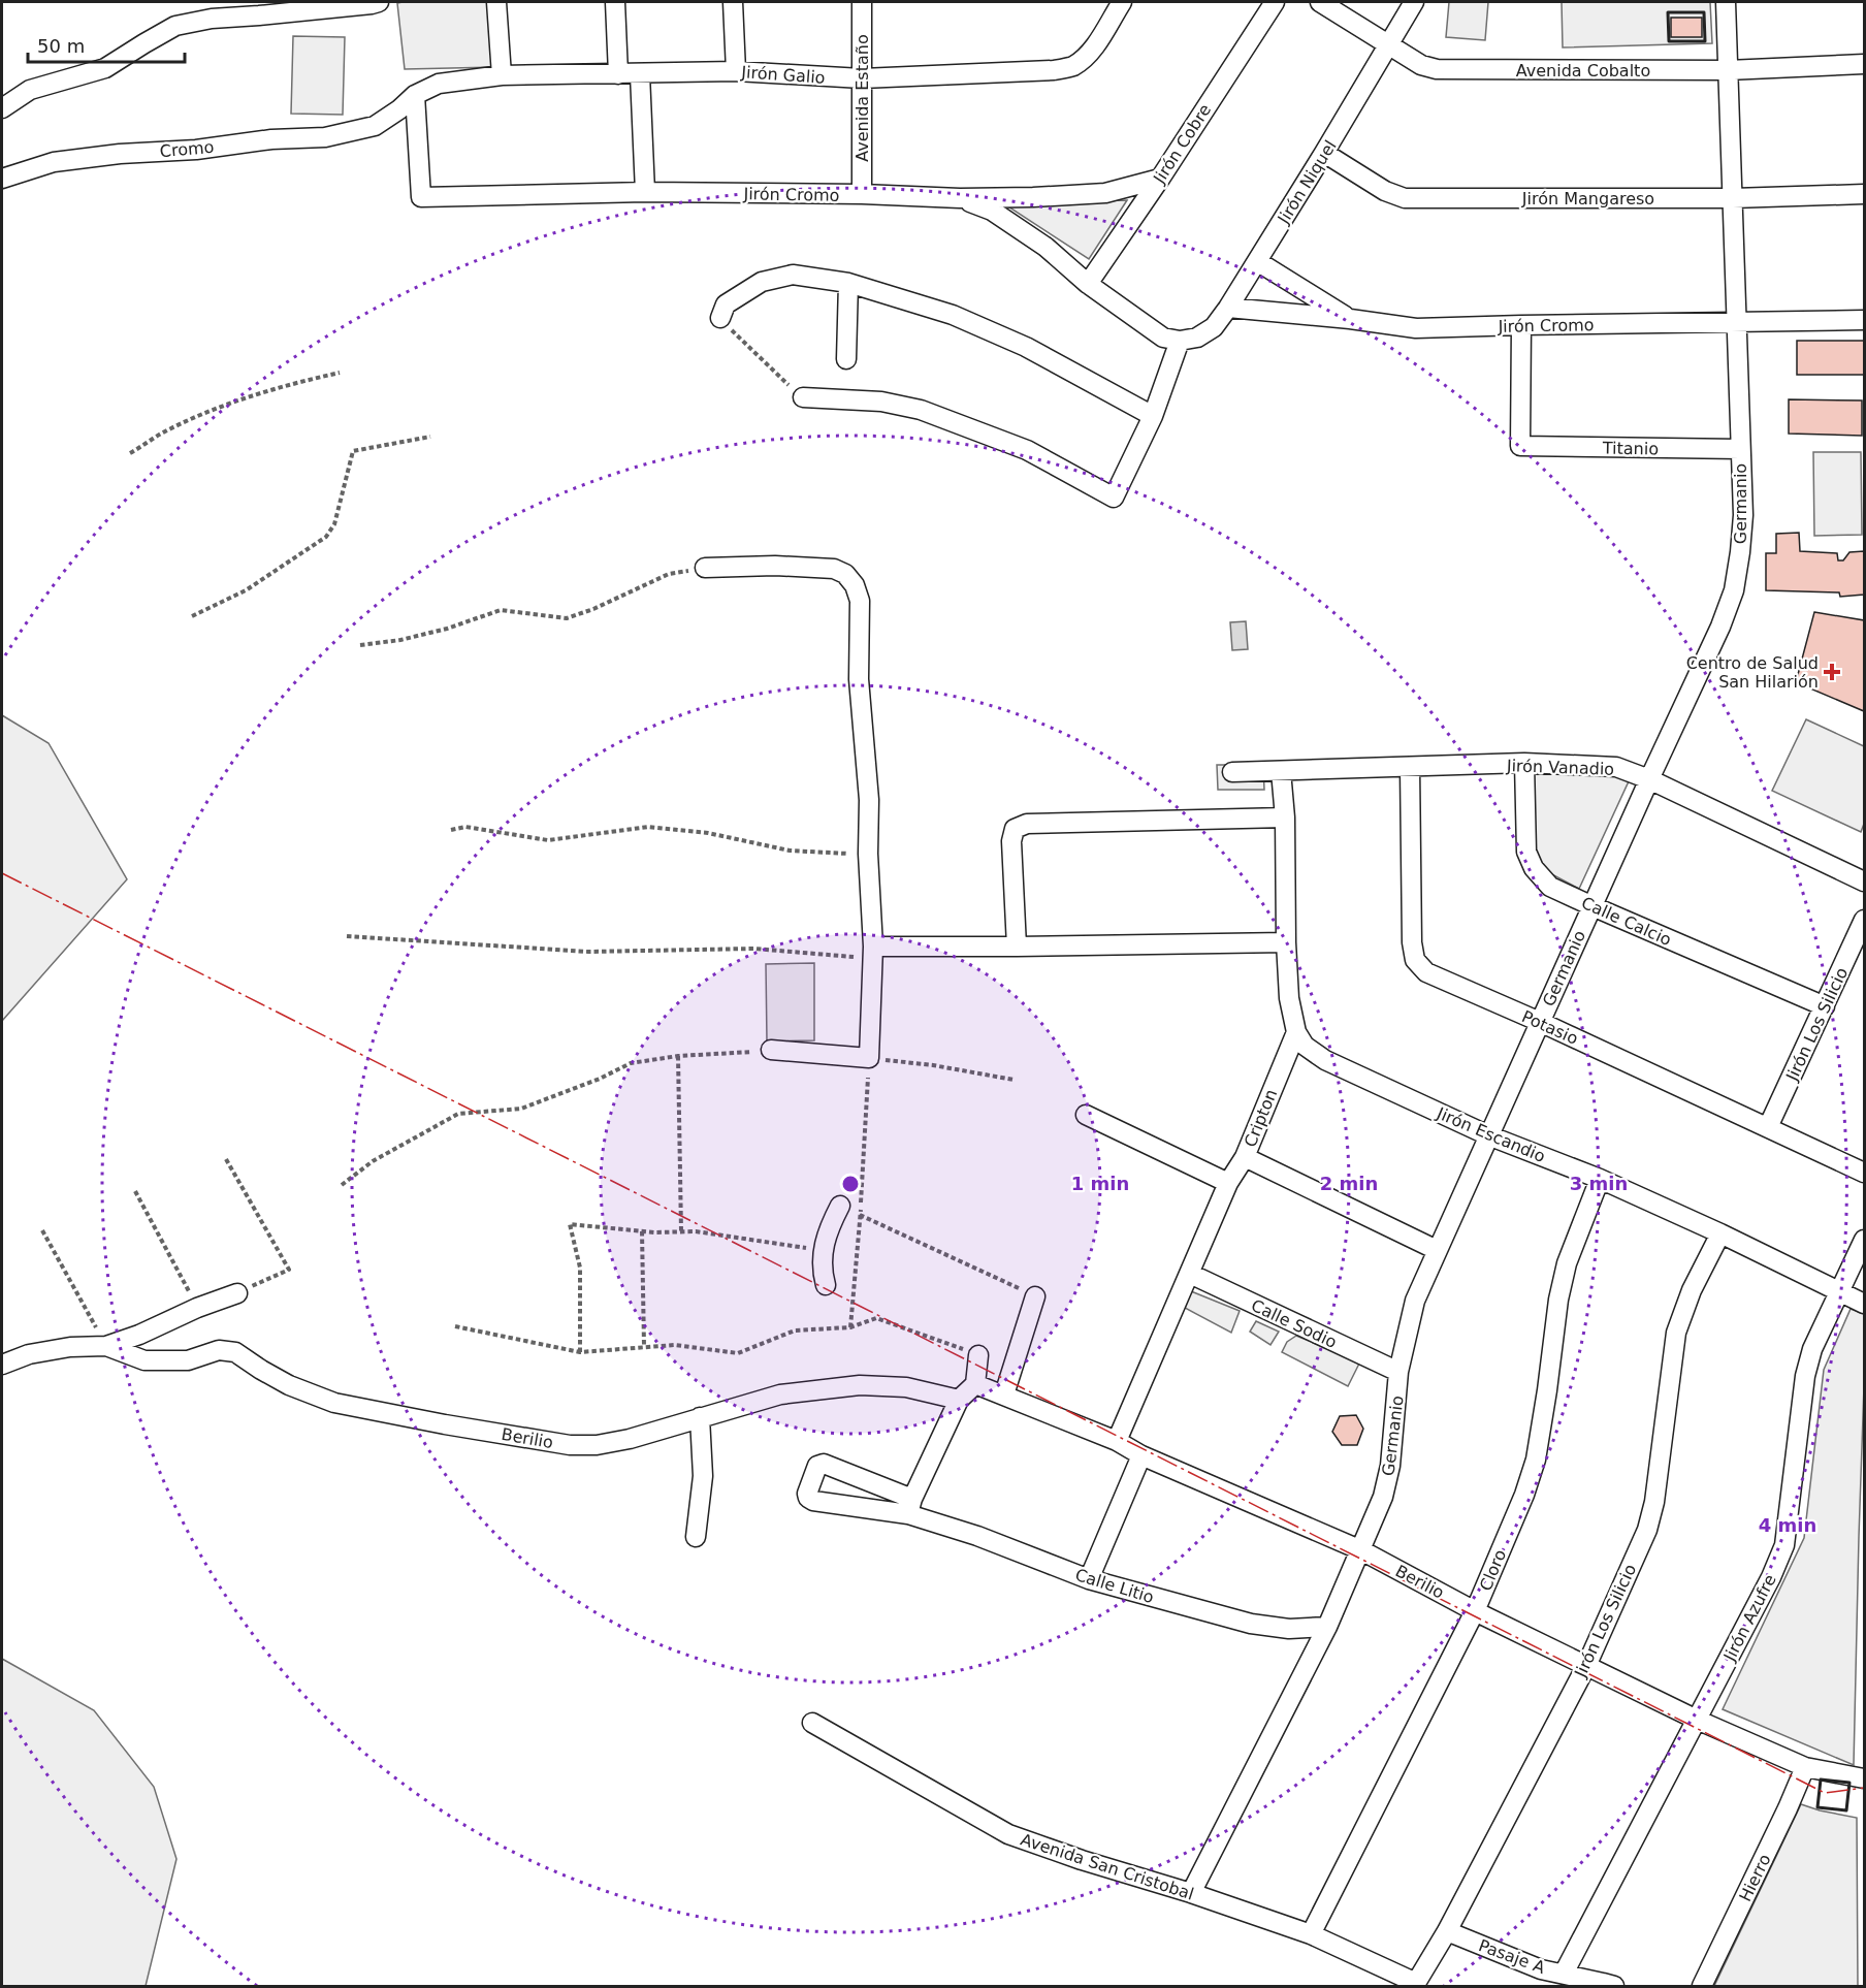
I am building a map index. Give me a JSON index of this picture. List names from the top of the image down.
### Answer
{
  "streets": {
    "street": [
      "Avenida Cobalto",
      "Jirón Galio",
      "Avenida Estaño",
      "Jirón Cobre",
      "Cromo",
      "Jirón Niquel",
      "Jirón Cromo",
      "Jirón Mangareso",
      "Titanio",
      "Germanio",
      "Jirón Vanadio",
      "Calle Calcio",
      "Jirón Los Silicio",
      "Potasio",
      "Cripton",
      "Jirón Escandio",
      "Calle Sodio",
      "Berilio",
      "Cloro",
      "Calle Litio",
      "Jirón Azufre",
      "Avenida San Cristobal",
      "Hierro",
      "Pasaje A"
    ]
  },
  "crossings": [
    ["Avenida Cobalto", "Jirón Niquel"],
    ["Avenida Cobalto", "Germanio"],
    ["Jirón Galio", "Avenida Estaño"],
    ["Jirón Galio", "Cromo"],
    ["Jirón Galio", "Jirón Cromo"],
    ["Avenida Estaño", "Jirón Cromo"],
    ["Jirón Cobre", "Jirón Cromo"],
    ["Jirón Niquel", "Jirón Cromo"],
    ["Jirón Niquel", "Jirón Mangareso"],
    ["Jirón Cromo", "Titanio"],
    ["Jirón Cromo", "Germanio"],
    ["Jirón Mangareso", "Germanio"],
    ["Titanio", "Germanio"],
    ["Germanio", "Jirón Vanadio"],
    ["Germanio", "Calle Calcio"],
    ["Germanio", "Potasio"],
    ["Germanio", "Jirón Escandio"],
    ["Germanio", "Calle Sodio"],
    ["Germanio", "Berilio"],
    ["Germanio", "Calle Litio"],
    ["Germanio", "Avenida San Cristobal"],
    ["Jirón Vanadio", "Calle Calcio"],
    ["Jirón Vanadio", "Potasio"],
    ["Calle Calcio", "Jirón Los Silicio"],
    ["Jirón Los Silicio", "Potasio"],
    ["Jirón Los Silicio", "Jirón Escandio"],
    ["Jirón Los Silicio", "Berilio"],
    ["Jirón Los Silicio", "Avenida San Cristobal"],
    ["Jirón Los Silicio", "Pasaje A"],
    ["Cripton", "Jirón Escandio"],
    ["Cripton", "Calle Sodio"],
    ["Cripton", "Berilio"],
    ["Jirón Escandio", "Cloro"],
    ["Jirón Escandio", "Jirón Azufre"],
    ["Berilio", "Cloro"],
    ["Berilio", "Jirón Azufre"],
    ["Berilio", "Hierro"],
    ["Cloro", "Avenida San Cristobal"],
    ["Jirón Azufre", "Pasaje A"]
  ],
  "places": {
    "health": ["Centro de Salud San Hilarión"]
  },
  "scale_bar": "50 m",
  "rings": [
    "1 min",
    "2 min",
    "3 min",
    "4 min"
  ]
}
